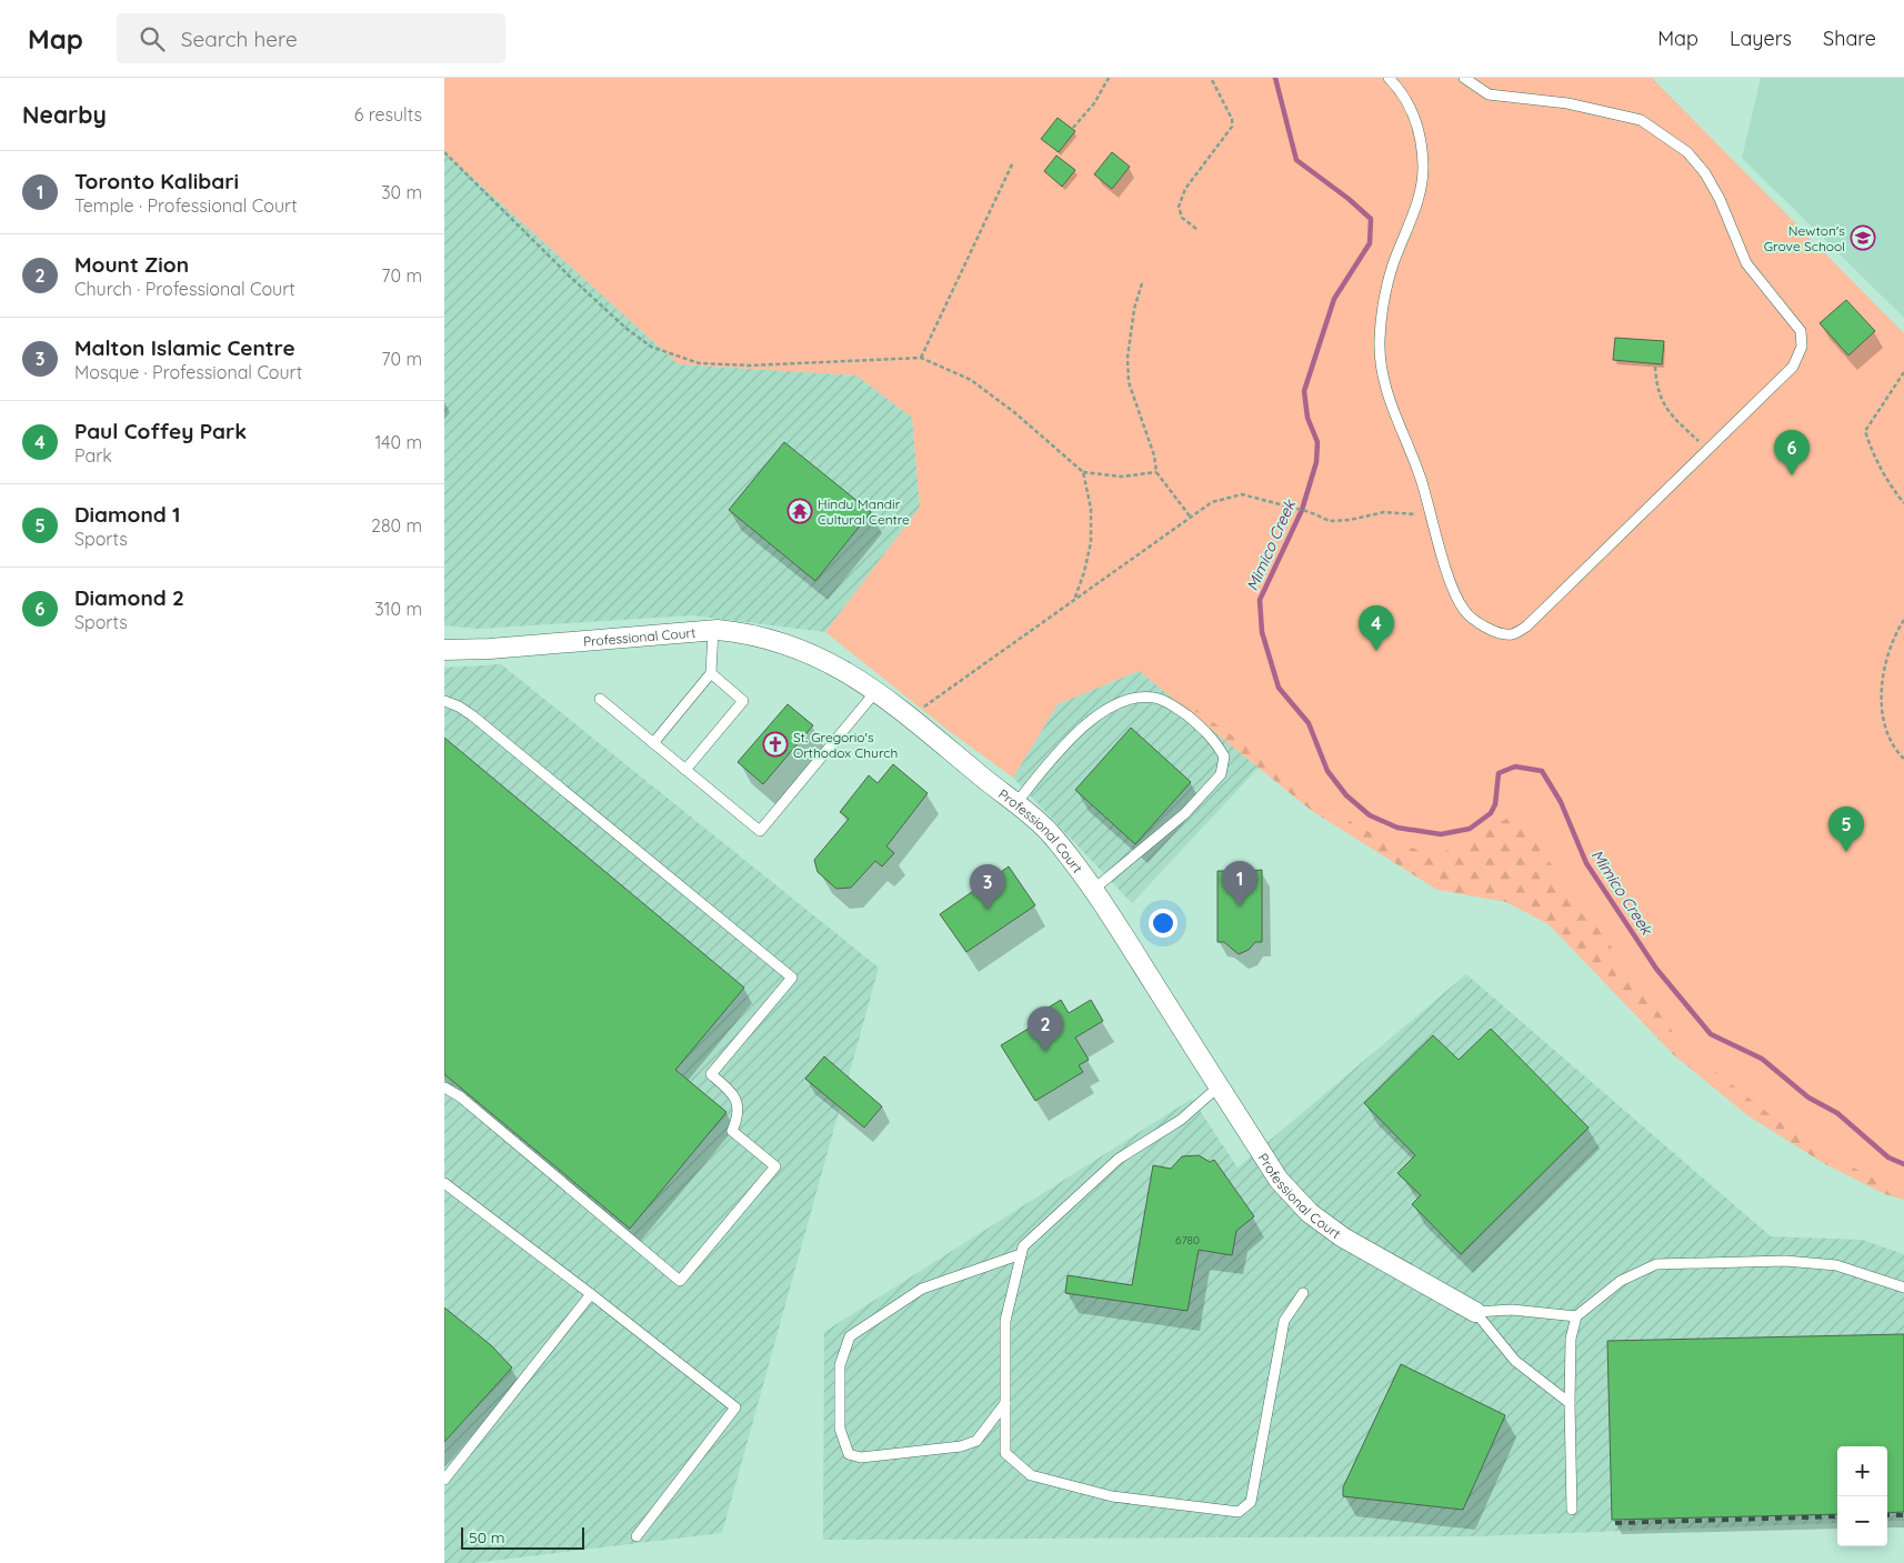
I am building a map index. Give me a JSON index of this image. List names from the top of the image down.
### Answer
{
  "streets": {
    "street": ["Professional Court"]
  },
  "water": ["Mimico Creek"],
  "places": {
    "school or university": ["Newton's Grove School"],
    "temple": ["Hindu Mandir Cultural Centre"],
    "church": ["St. Gregorio's Orthodox Church"]
  },
  "house_numbers": ["6780"],
  "scale_bar": "50 m",
  "page": {
    "header": "Map",
    "search": "Search here",
    "nav": ["Map", "Layers", "Share"],
    "heading": ["Nearby", "6 results"],
    "list": [
      {
        "mark": "1",
        "name": "Toronto Kalibari",
        "note": "Temple · Professional Court",
        "value": "30 m"
      },
      {
        "mark": "2",
        "name": "Mount Zion",
        "note": "Church · Professional Court",
        "value": "70 m"
      },
      {
        "mark": "3",
        "name": "Malton Islamic Centre",
        "note": "Mosque · Professional Court",
        "value": "70 m"
      },
      {
        "mark": "4",
        "name": "Paul Coffey Park",
        "note": "Park",
        "value": "140 m"
      },
      {
        "mark": "5",
        "name": "Diamond 1",
        "note": "Sports",
        "value": "280 m"
      },
      {
        "mark": "6",
        "name": "Diamond 2",
        "note": "Sports",
        "value": "310 m"
      }
    ],
    "pins": [
      "6",
      "4",
      "5",
      "1",
      "3",
      "2"
    ],
    "map_buttons": ["+", "−"],
    "scale": "50 m"
  }
}
